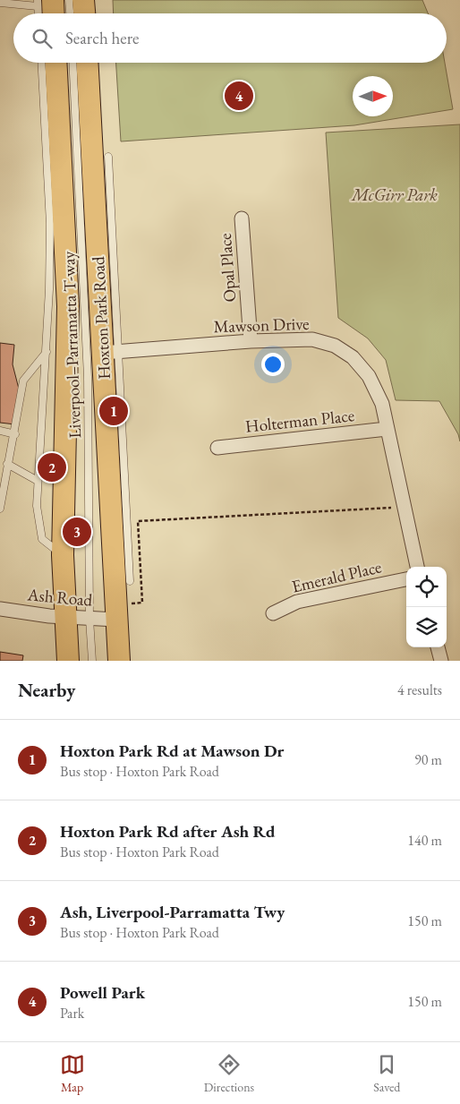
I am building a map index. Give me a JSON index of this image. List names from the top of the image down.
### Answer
{
  "streets": {
    "main road": ["Hoxton Park Road"],
    "street": [
      "Opal Place",
      "Mawson Drive",
      "Holterman Place",
      "Emerald Place",
      "Ash Road"
    ],
    "lane": ["Liverpool–Parramatta T-way"]
  },
  "crossings": [
    ["Opal Place", "Mawson Drive"],
    ["Hoxton Park Road", "Mawson Drive"],
    ["Hoxton Park Road", "Ash Road"],
    ["Mawson Drive", "Holterman Place"],
    ["Liverpool–Parramatta T-way", "Ash Road"]
  ],
  "parks": ["McGirr Park"],
  "north": "right",
  "page": {
    "search": "Search here",
    "pins": [
      "4",
      "1",
      "2",
      "3"
    ],
    "heading": ["Nearby", "4 results"],
    "list": [
      {
        "mark": "1",
        "name": "Hoxton Park Rd at Mawson Dr",
        "note": "Bus stop · Hoxton Park Road",
        "value": "90 m"
      },
      {
        "mark": "2",
        "name": "Hoxton Park Rd after Ash Rd",
        "note": "Bus stop · Hoxton Park Road",
        "value": "140 m"
      },
      {
        "mark": "3",
        "name": "Ash, Liverpool-Parramatta Twy",
        "note": "Bus stop · Hoxton Park Road",
        "value": "150 m"
      },
      {
        "mark": "4",
        "name": "Powell Park",
        "note": "Park",
        "value": "150 m"
      }
    ],
    "nav": ["Map", "Directions", "Saved"]
  }
}
